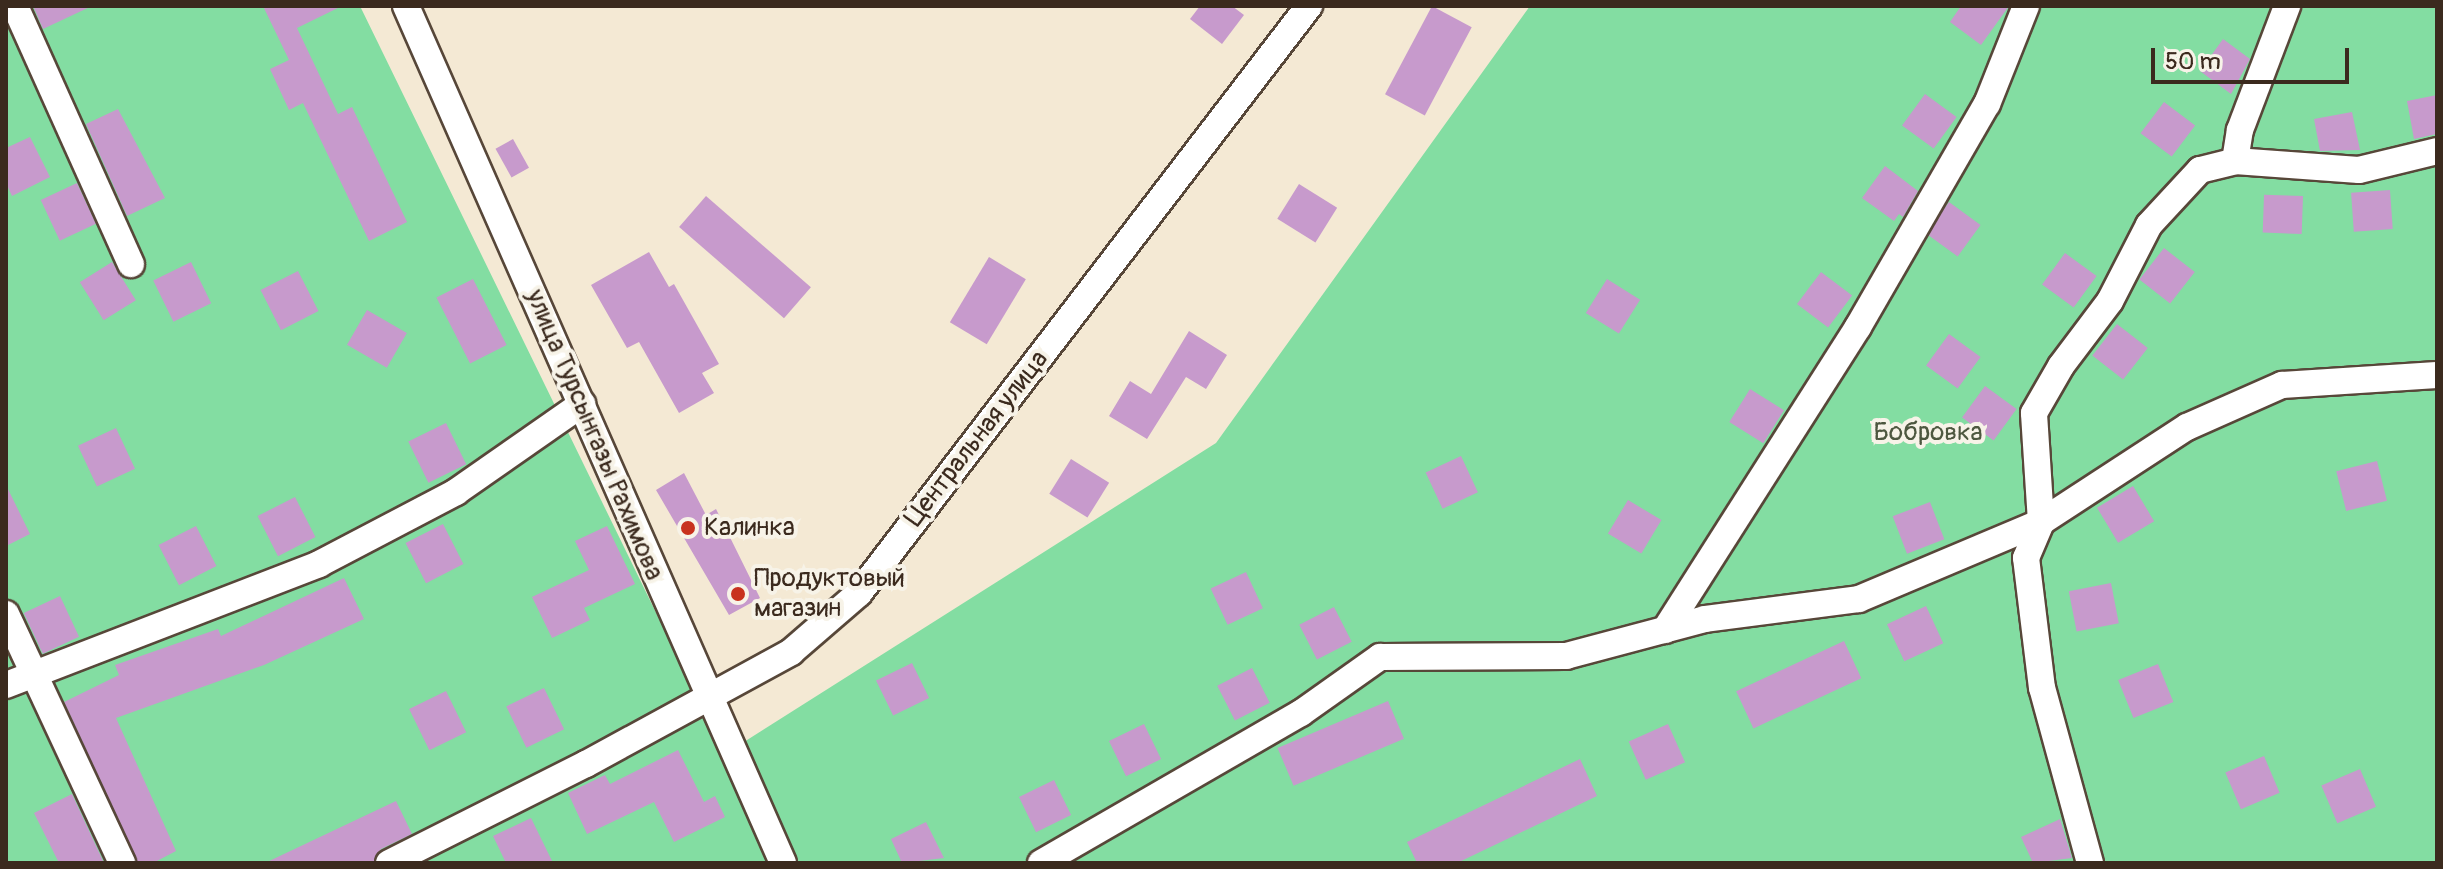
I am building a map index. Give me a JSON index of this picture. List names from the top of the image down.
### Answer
{
  "streets": {
    "street": ["улица Турсынгазы Рахимова", "Центральная улица"]
  },
  "crossings": [
    ["улица Турсынгазы Рахимова", "Центральная улица"]
  ],
  "parks": ["Бобровка"],
  "places": ["Калинка", "Продуктовый магазин"],
  "scale_bar": "50 m"
}
